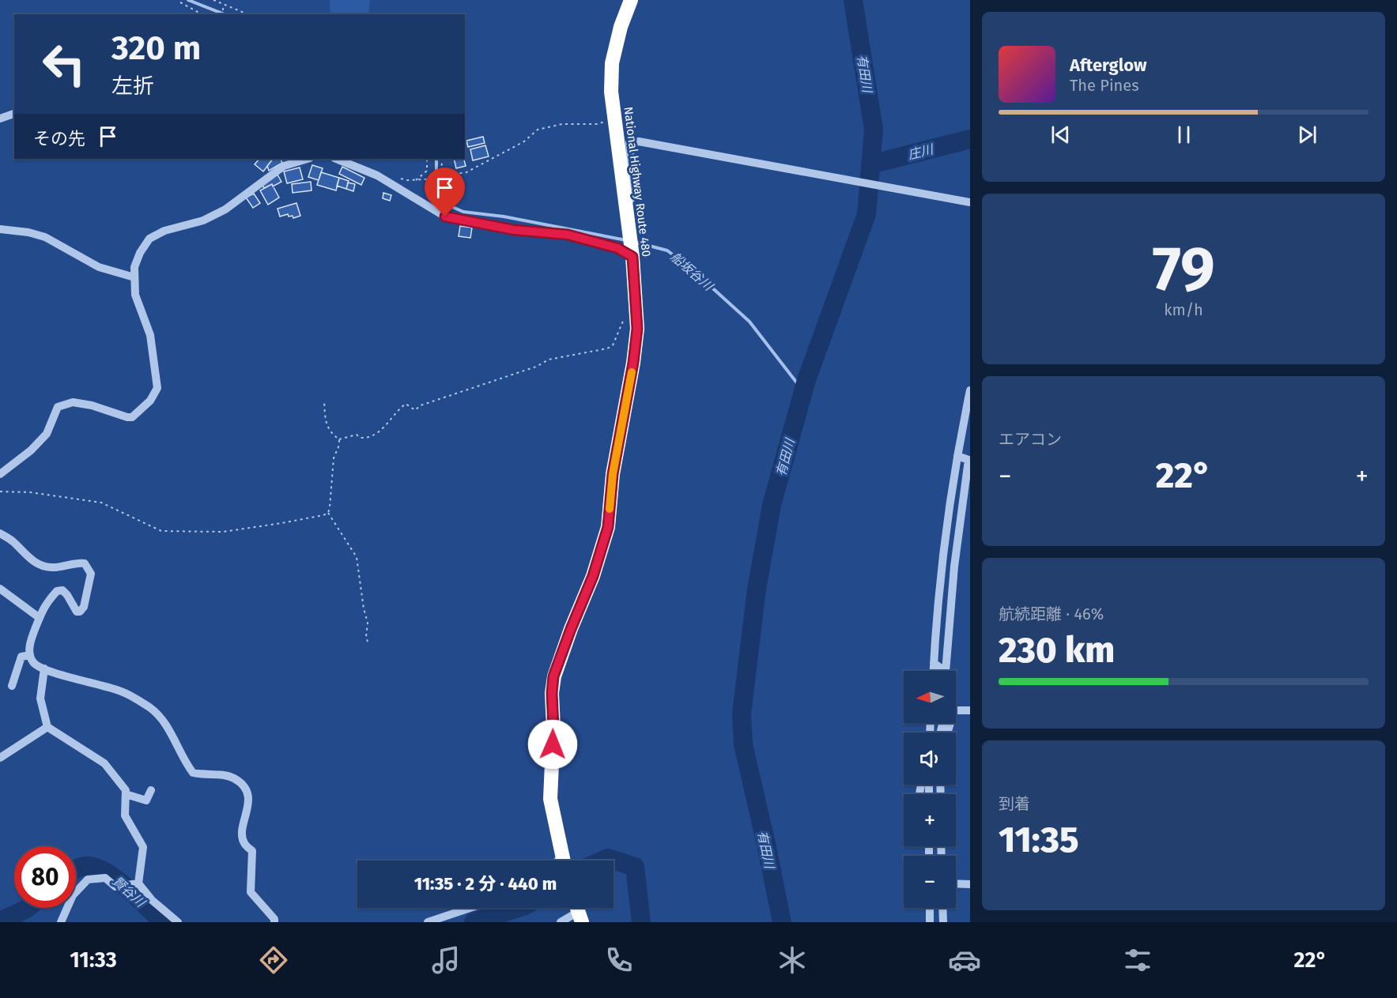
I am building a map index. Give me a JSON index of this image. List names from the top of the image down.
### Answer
{
  "streets": {
    "highway": ["National Highway Route 480"]
  },
  "water": [
    "有田川",
    "庄川",
    "船坂谷川",
    "賢谷川"
  ],
  "north": "left",
  "page": {
    "turn": ["320 m", "左折"],
    "song": ["Afterglow", "The Pines"],
    "then": "その先",
    "tile": [
      ["79", "km/h"],
      "エアコン",
      ["航続距離 · 46%", "230 km"],
      ["到着", "11:35"]
    ],
    "heat": ["−", "22°", "+"],
    "map_buttons": ["+", "−"],
    "limit": "80",
    "trip": "11:35 · 2 分 · 440 m",
    "tabs": ["11:33", "22°"]
  }
}
